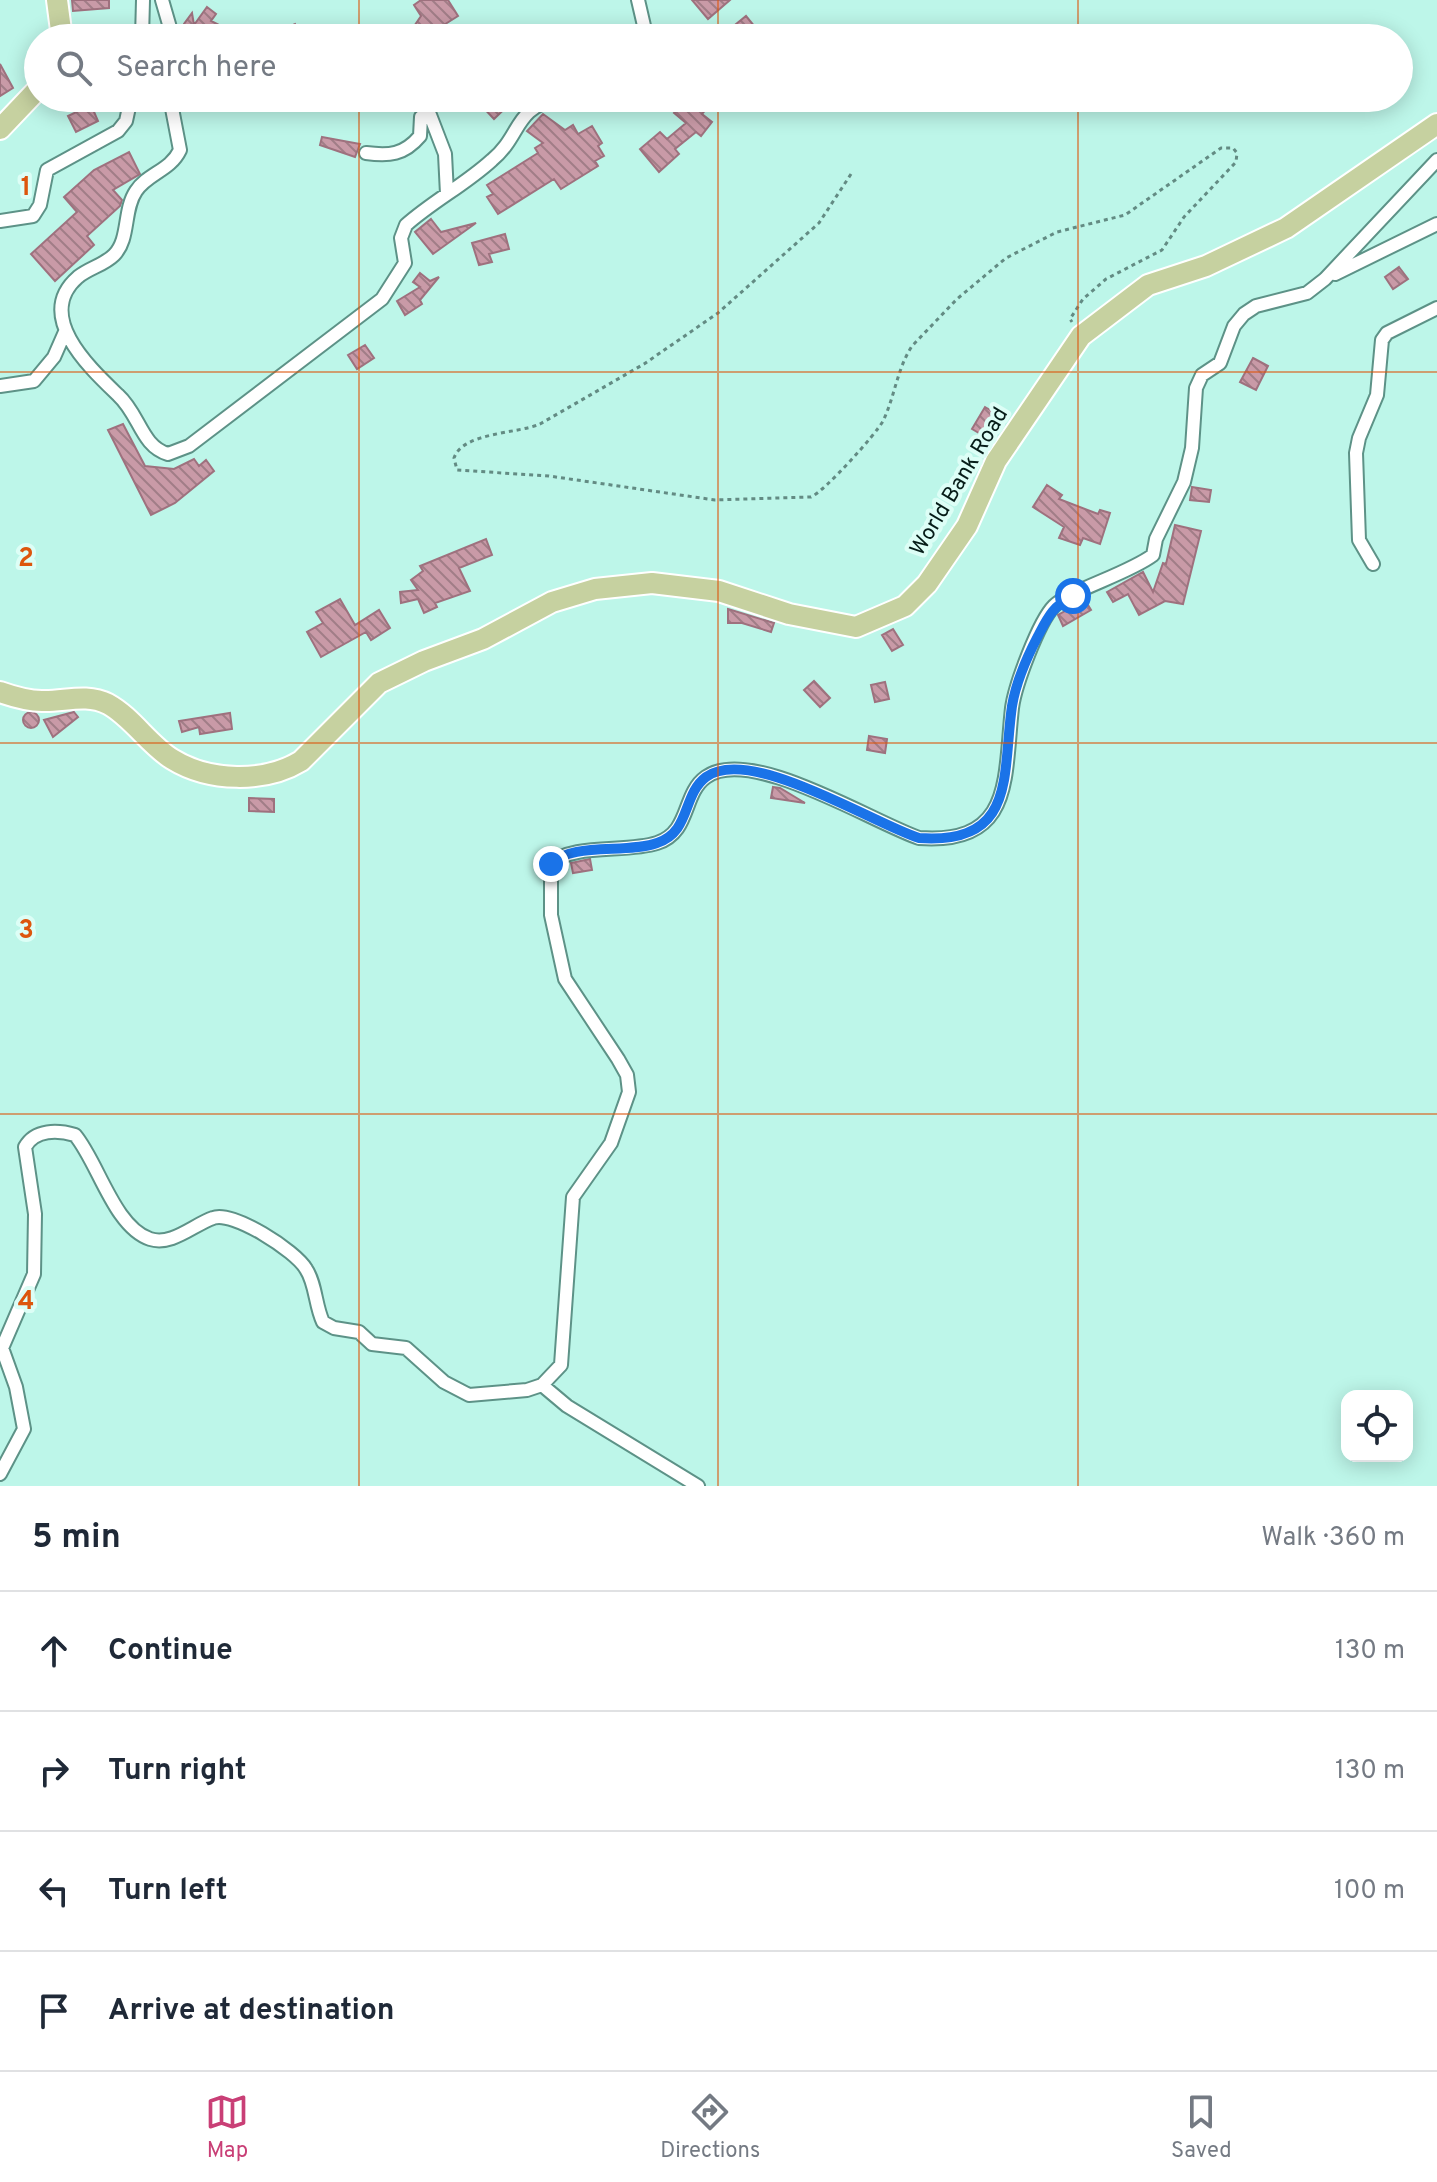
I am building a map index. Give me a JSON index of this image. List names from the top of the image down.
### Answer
{
  "streets": {
    "main road": ["World Bank Road"]
  },
  "page": {
    "search": "Search here",
    "heading": ["5 min", "Walk · 360 m"],
    "list": [
      ["Continue", "130 m"],
      ["Turn right", "130 m"],
      ["Turn left", "100 m"],
      "Arrive at destination"
    ],
    "nav": ["Map", "Directions", "Saved"]
  },
  "grid": {
    "rows": [
      "1",
      "2",
      "3",
      "4"
    ]
  }
}
